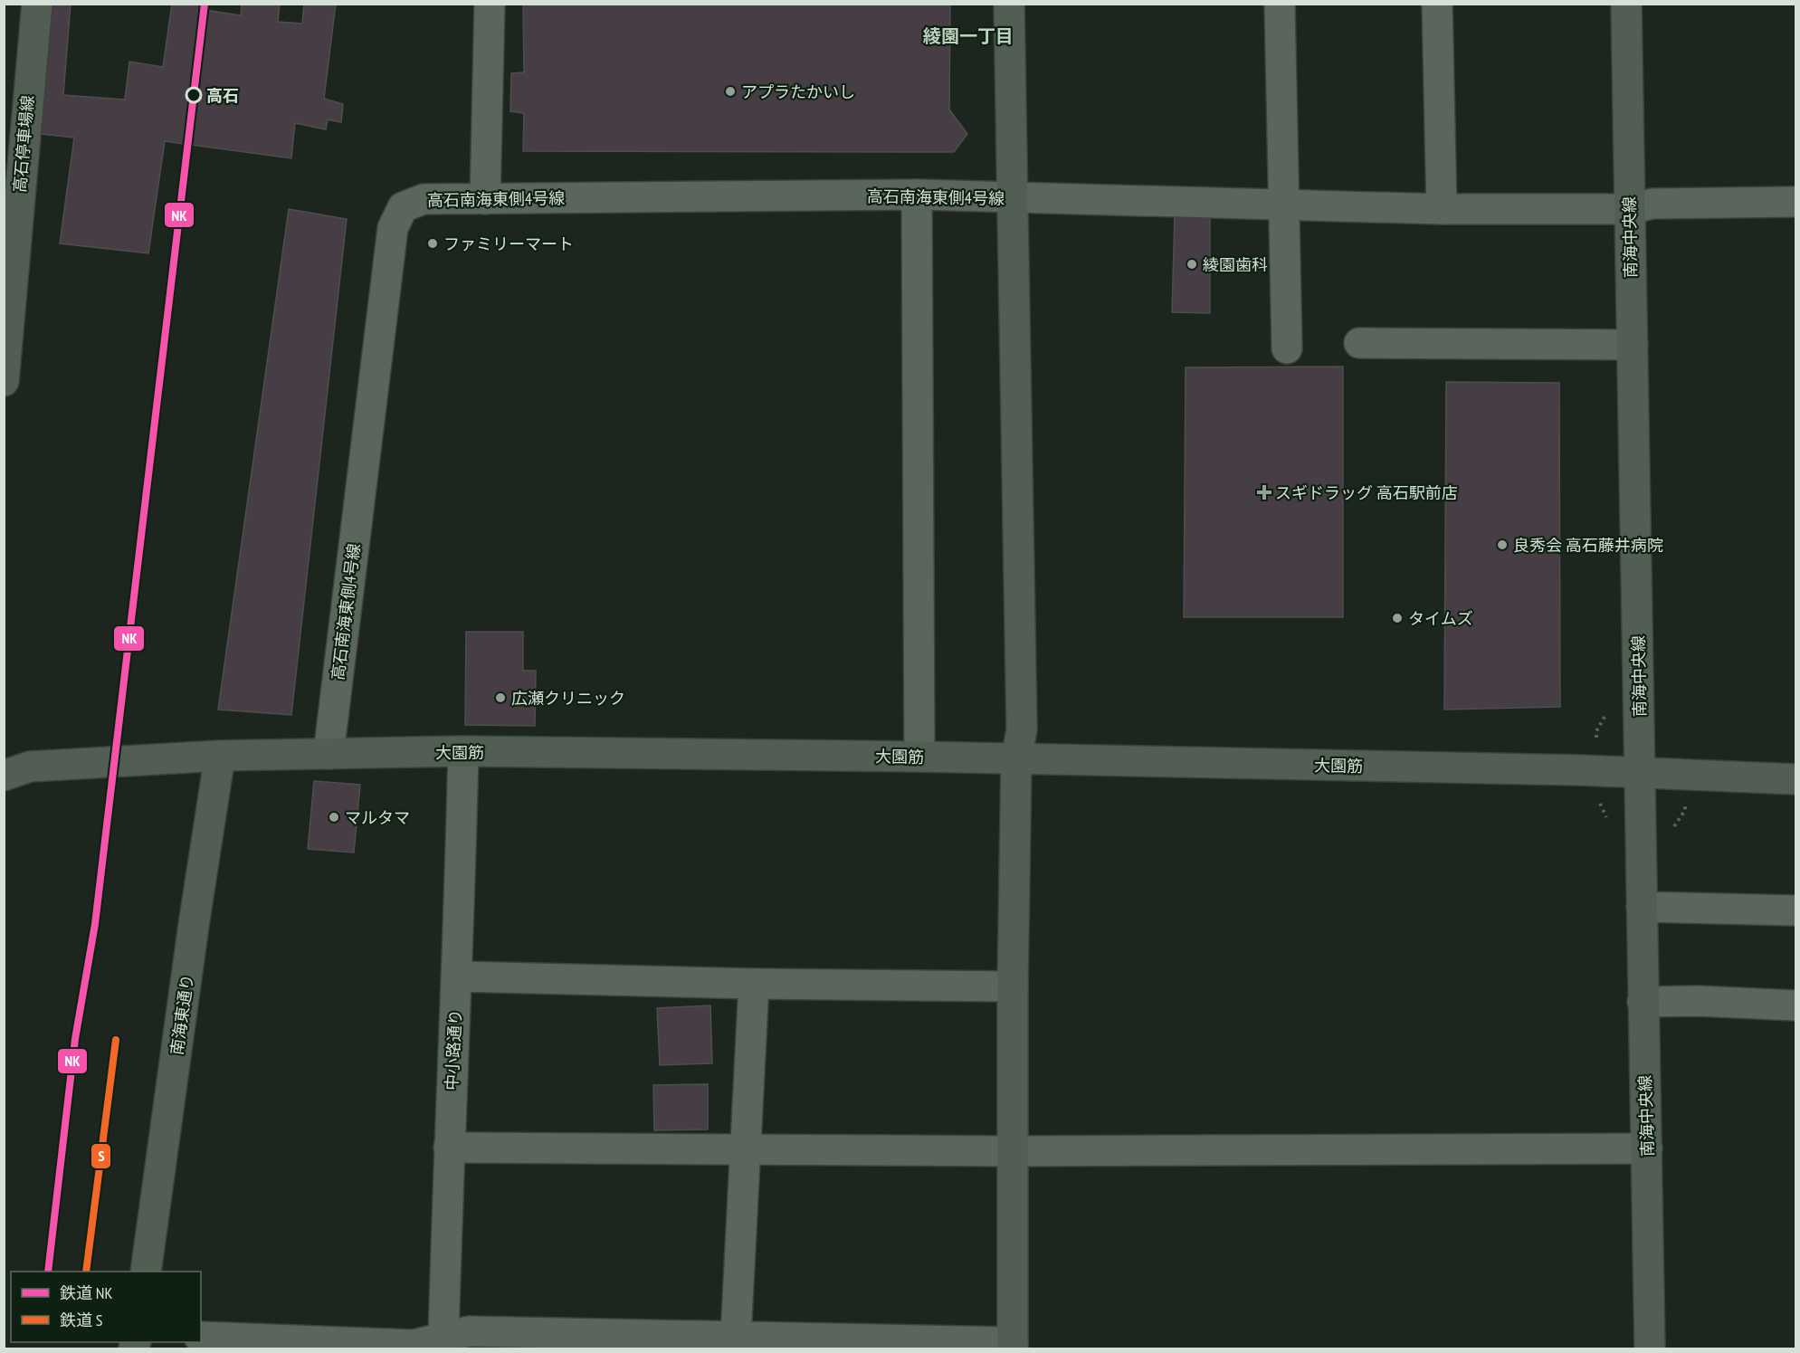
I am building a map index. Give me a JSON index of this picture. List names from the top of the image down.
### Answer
{
  "streets": {
    "street": [
      "高石停車場線",
      "高石南海東側4号線",
      "南海中央線",
      "大園筋",
      "南海東通り",
      "中小路通り"
    ]
  },
  "crossings": [
    ["高石南海東側4号線", "南海中央線"],
    ["高石南海東側4号線", "大園筋"],
    ["南海中央線", "大園筋"],
    ["大園筋", "南海東通り"],
    ["大園筋", "中小路通り"]
  ],
  "districts": ["綾園一丁目"],
  "places": {
    "other": [
      "アプラたかいし",
      "高石",
      "ファミリーマート",
      "綾園歯科",
      "良秀会 高石藤井病院",
      "タイムズ",
      "広瀬クリニック",
      "マルタマ"
    ],
    "health": ["スギドラッグ 高石駅前店"]
  },
  "lines": ["rail line NK", "rail line S"],
  "legend": ["鉄道 NK", "鉄道 S"]
}
